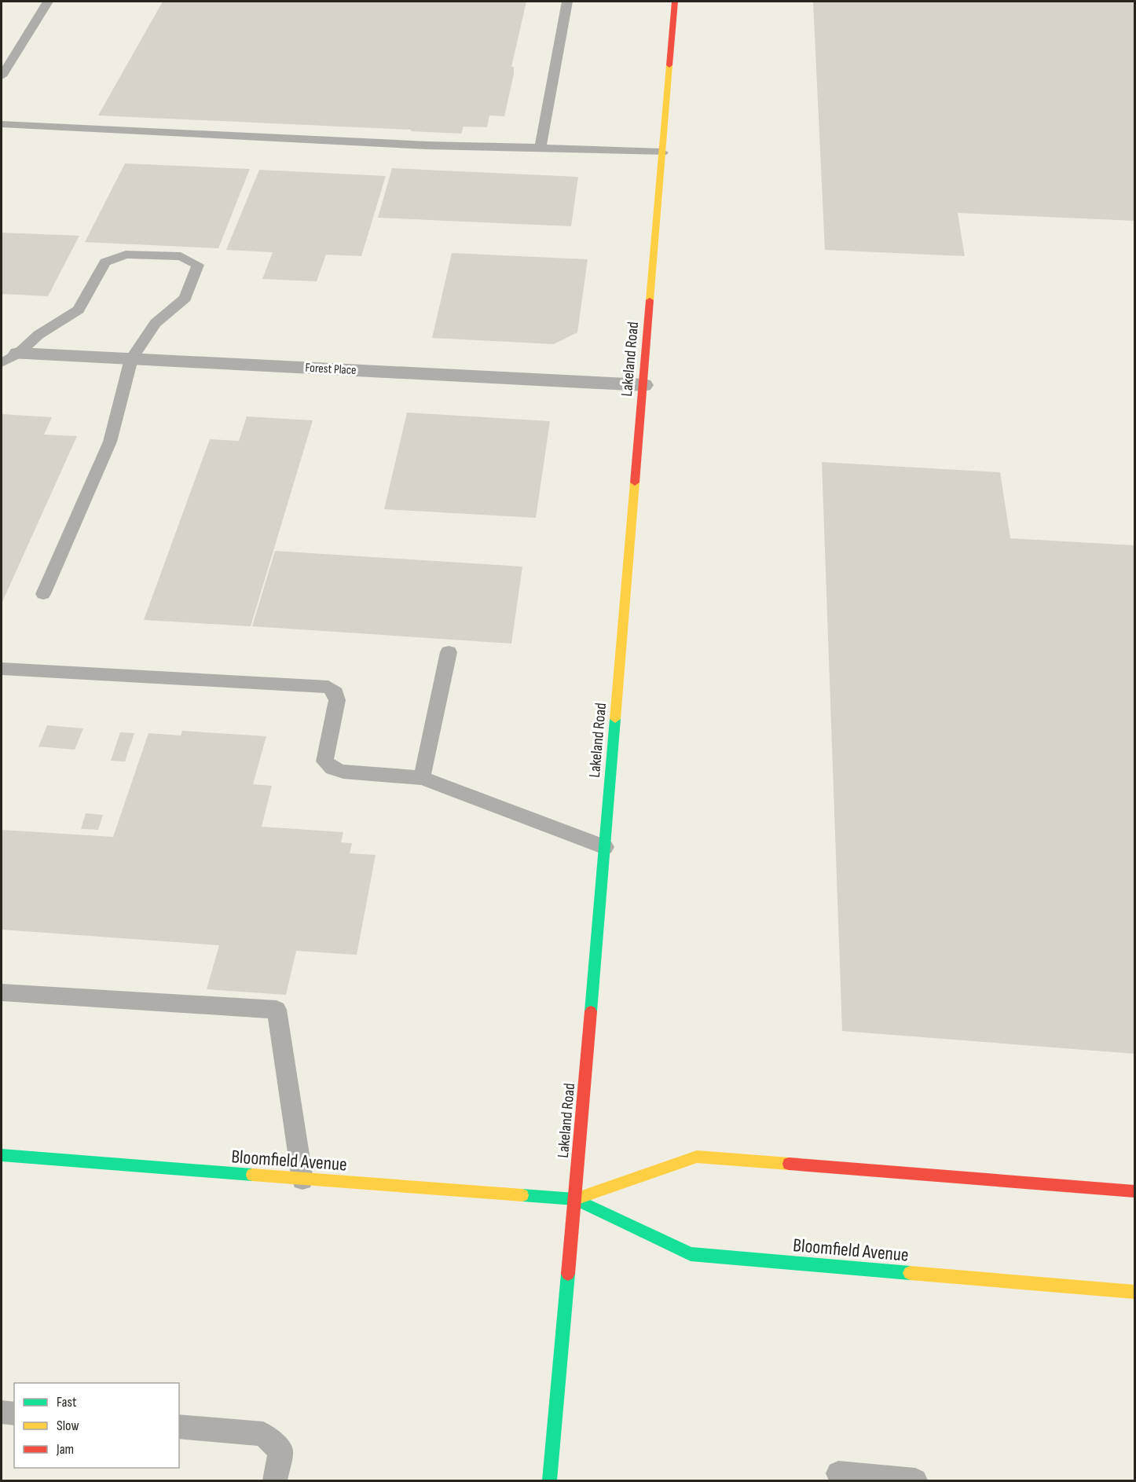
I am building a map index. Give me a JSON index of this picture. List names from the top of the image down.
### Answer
{
  "streets": {
    "street": ["Lakeland Road", "Forest Place", "Bloomfield Avenue"]
  },
  "crossings": [
    ["Lakeland Road", "Forest Place"],
    ["Lakeland Road", "Bloomfield Avenue"]
  ],
  "legend": ["Fast", "Slow", "Jam"]
}
